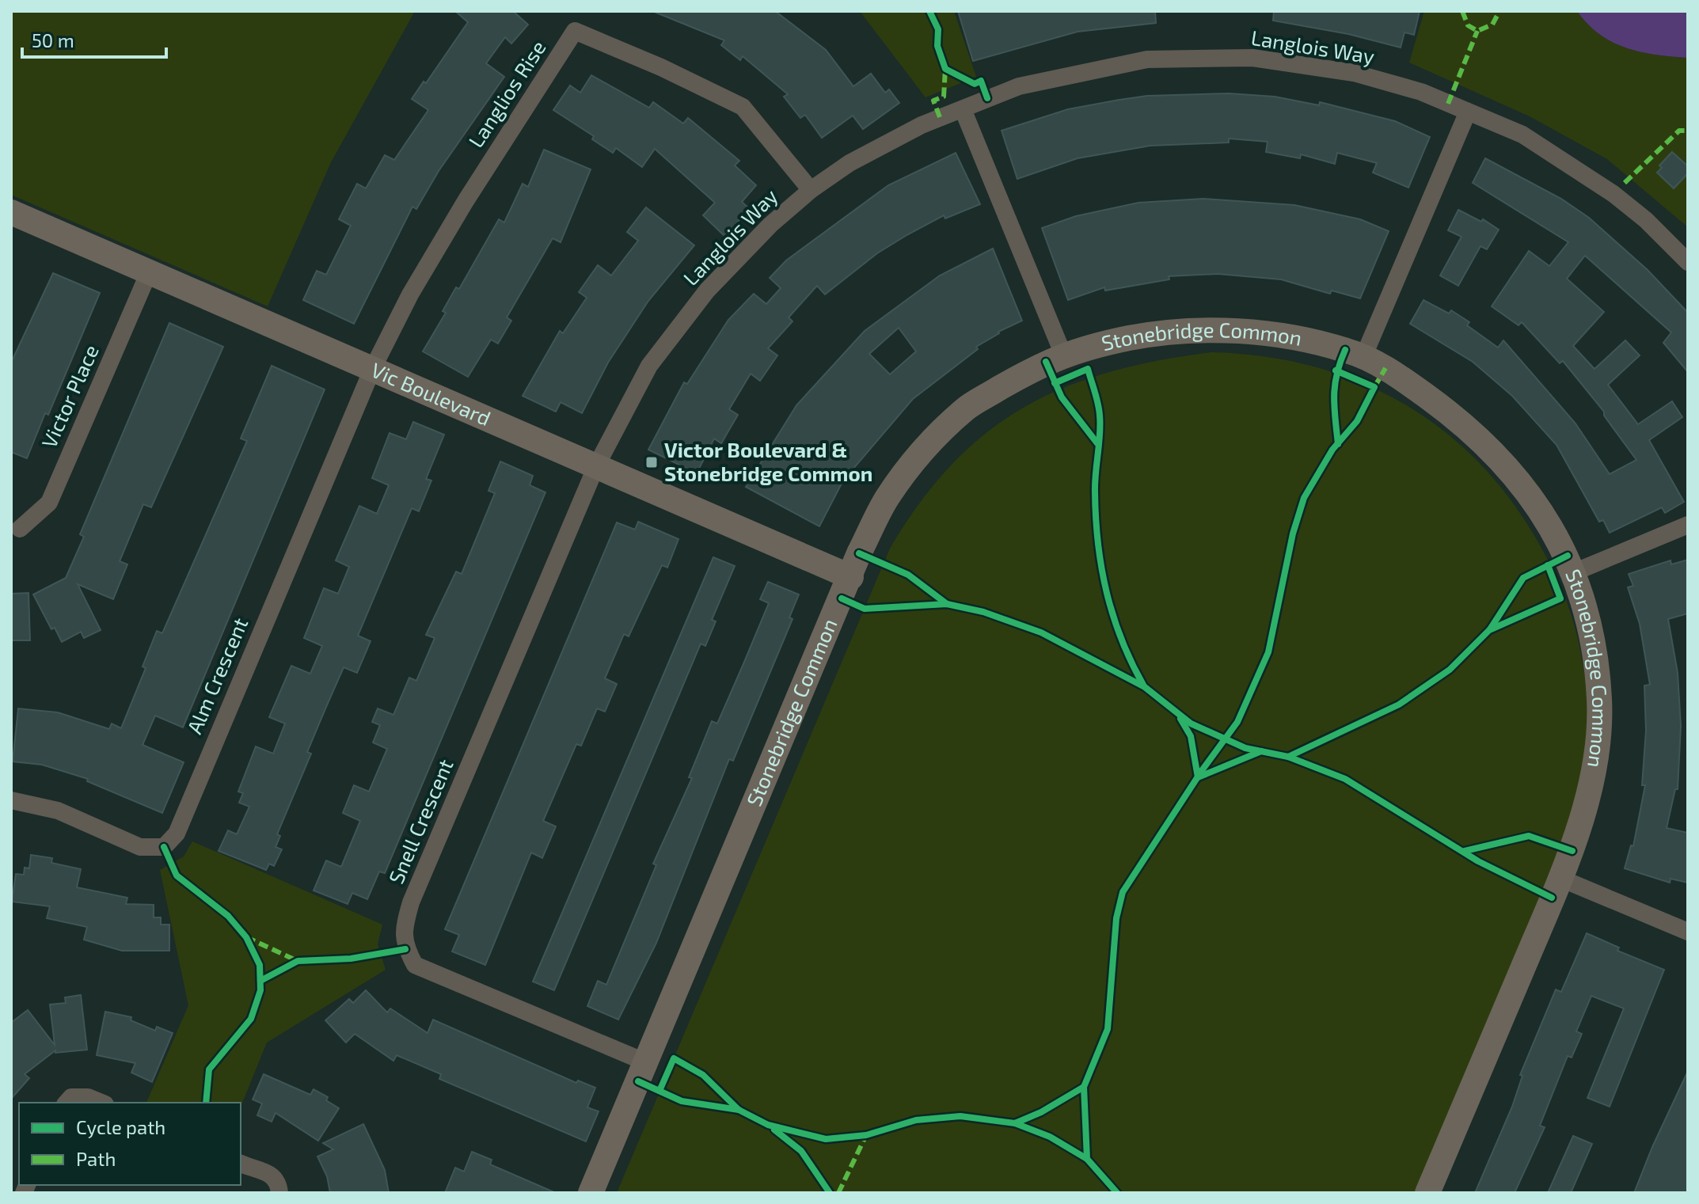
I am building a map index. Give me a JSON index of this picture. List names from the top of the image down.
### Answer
{
  "streets": {
    "street": [
      "Langlois Way",
      "Langlios Rise",
      "Stonebridge Common",
      "Vic Boulevard",
      "Victor Place",
      "Alm Crescent",
      "Snell Crescent"
    ]
  },
  "crossings": [
    ["Langlois Way", "Langlios Rise"],
    ["Langlois Way", "Vic Boulevard"],
    ["Langlois Way", "Snell Crescent"],
    ["Langlios Rise", "Vic Boulevard"],
    ["Langlios Rise", "Alm Crescent"],
    ["Stonebridge Common", "Vic Boulevard"],
    ["Stonebridge Common", "Snell Crescent"],
    ["Vic Boulevard", "Victor Place"],
    ["Vic Boulevard", "Alm Crescent"],
    ["Vic Boulevard", "Snell Crescent"]
  ],
  "places": {
    "transit": ["Victor Boulevard & Stonebridge Common"]
  },
  "legend": ["Cycle path", "Path"],
  "scale_bar": "50 m"
}
